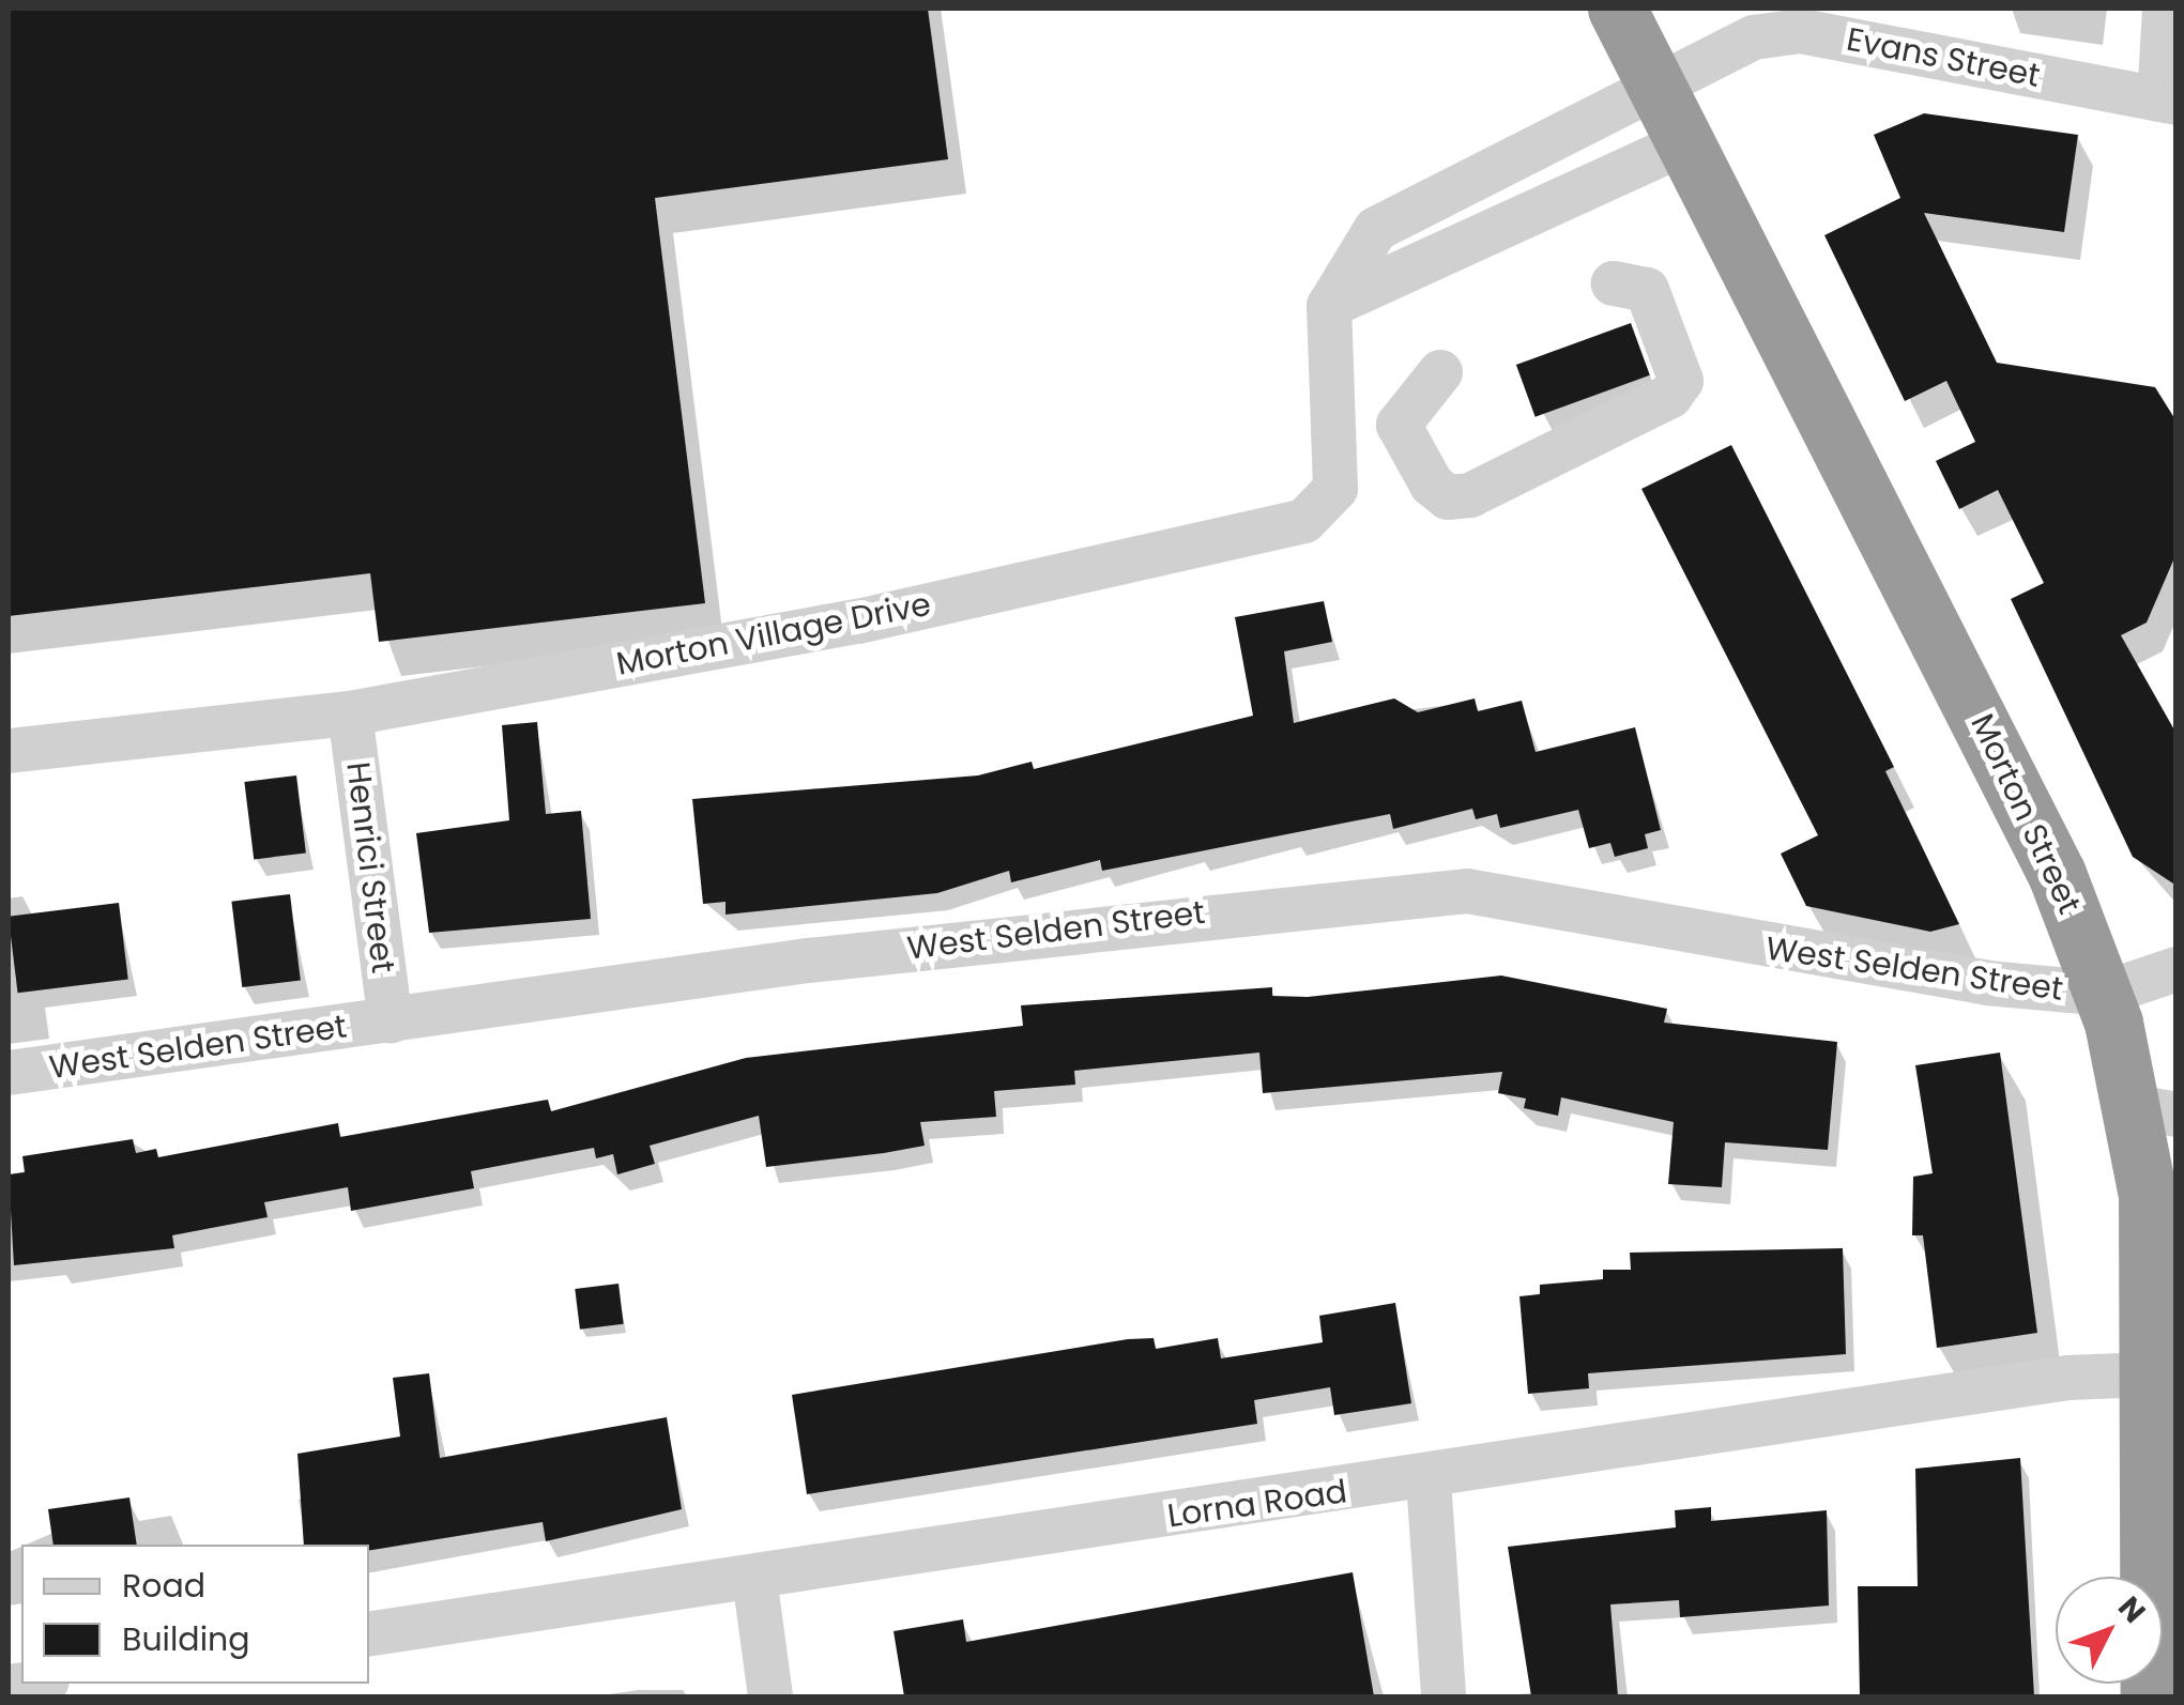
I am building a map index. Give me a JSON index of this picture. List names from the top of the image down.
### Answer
{
  "streets": {
    "highway": ["Morton Street"],
    "street": [
      "Evans Street",
      "Morton Village Drive",
      "Henrici Street",
      "West Selden Street",
      "Lorna Road"
    ]
  },
  "crossings": [
    ["Evans Street", "Morton Street"],
    ["Morton Village Drive", "Henrici Street"],
    ["Morton Street", "West Selden Street"],
    ["Morton Street", "Lorna Road"],
    ["Henrici Street", "West Selden Street"]
  ],
  "legend": ["Road", "Building"],
  "north": "top right"
}
